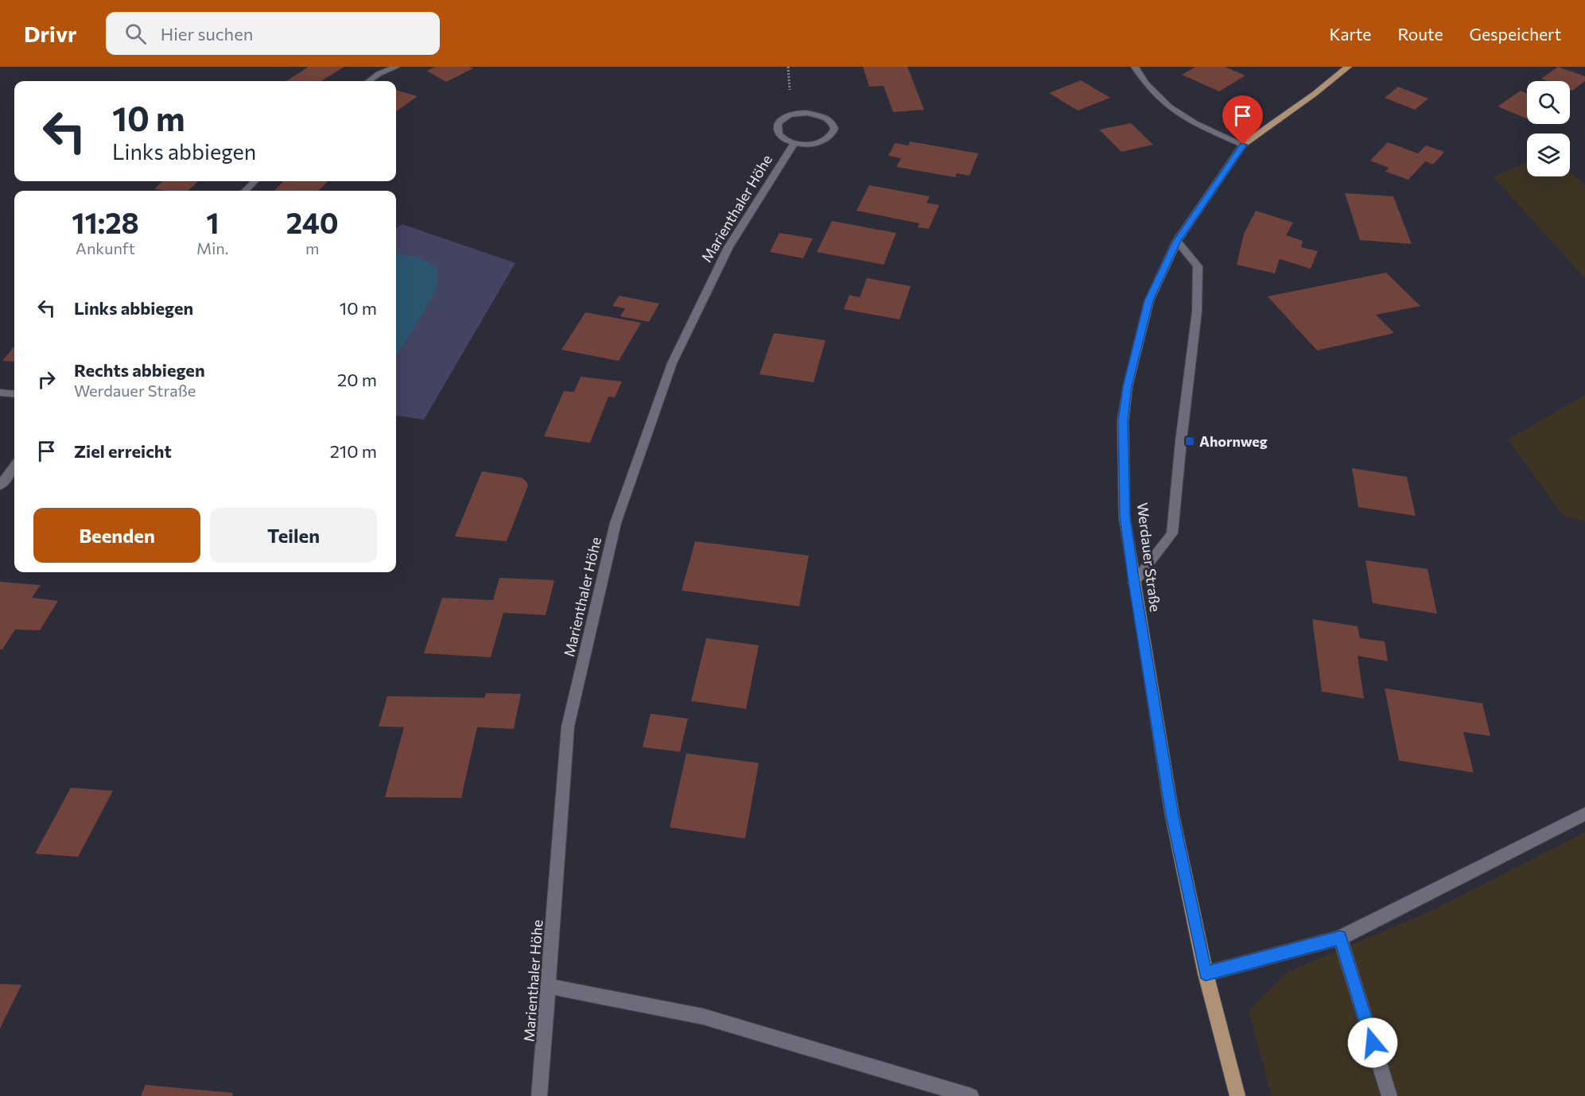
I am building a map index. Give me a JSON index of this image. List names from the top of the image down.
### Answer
{
  "streets": {
    "main road": ["Werdauer Straße"],
    "street": ["Marienthaler Höhe"]
  },
  "places": {
    "transit": ["Ahornweg"]
  },
  "page": {
    "header": "Drivr",
    "search": "Hier suchen",
    "nav": ["Karte", "Route", "Gespeichert"],
    "turn": ["10 m", "Links abbiegen"],
    "eta": [
      "11:28",
      "Ankunft",
      "1",
      "Min.",
      "240",
      "m"
    ],
    "list": [
      {
        "name": "Links abbiegen",
        "value": "10 m"
      },
      {
        "name": "Rechts abbiegen",
        "note": "Werdauer Straße",
        "value": "20 m"
      },
      {
        "name": "Ziel erreicht",
        "value": "210 m"
      }
    ],
    "buttons": ["Beenden", "Teilen"]
  }
}
